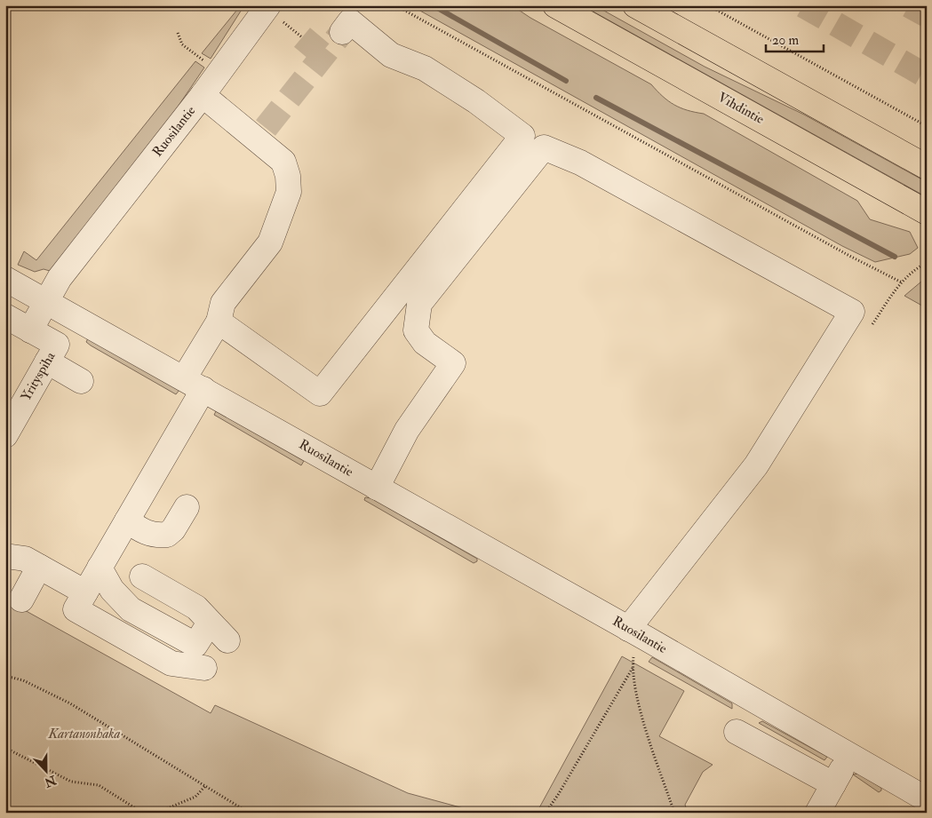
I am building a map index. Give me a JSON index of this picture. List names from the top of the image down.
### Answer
{
  "streets": {
    "main road": ["Vihdintie"],
    "street": ["Ruosilantie", "Yrityspiha"]
  },
  "parks": ["Kartanonhaka"],
  "scale_bar": "20 m",
  "north": "bottom"
}
